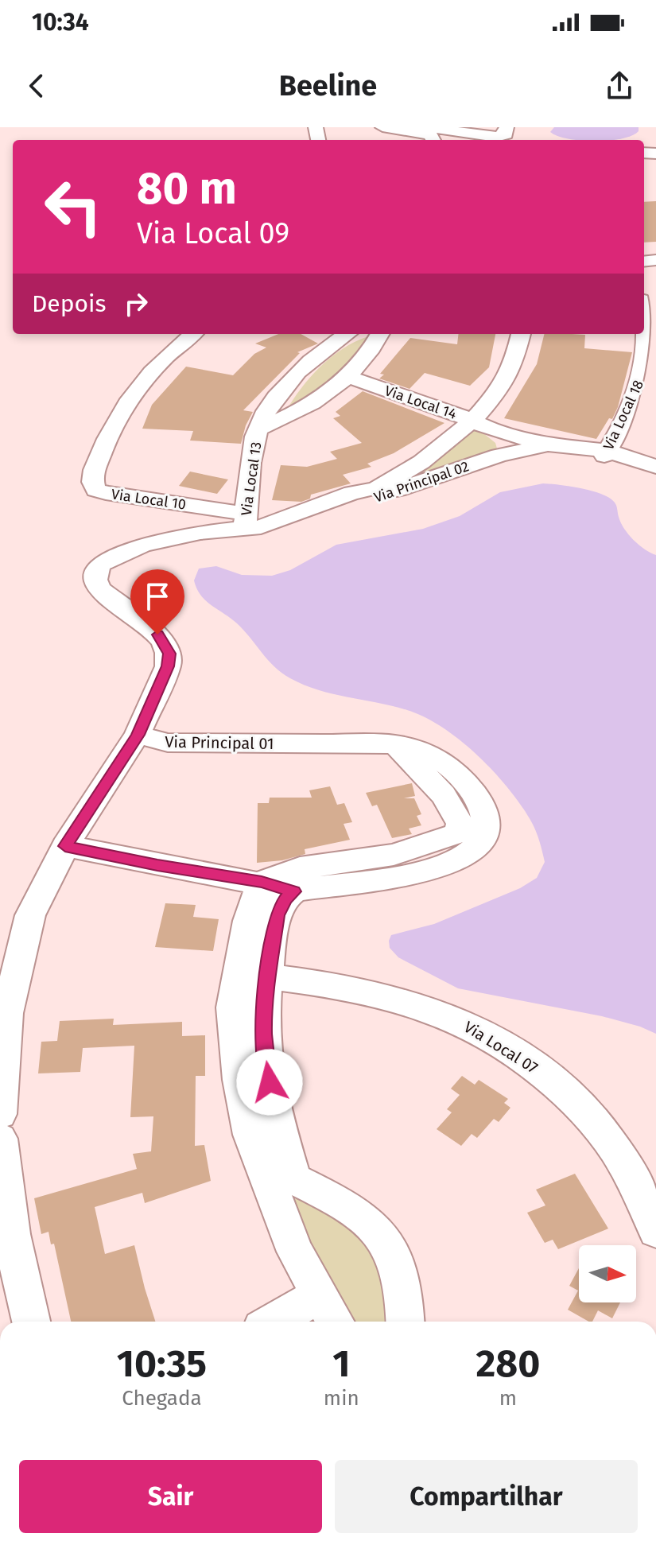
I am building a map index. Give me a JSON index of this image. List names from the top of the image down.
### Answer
{
  "streets": {
    "street": [
      "Via Local 14",
      "Via Local 18",
      "Via Local 13",
      "Via Principal 02",
      "Via Local 10",
      "Via Principal 01",
      "Via Local 07"
    ]
  },
  "crossings": [
    ["Via Local 14", "Via Principal 02"],
    ["Via Local 14", "Via Principal 01"],
    ["Via Local 18", "Via Principal 02"],
    ["Via Local 13", "Via Principal 02"],
    ["Via Local 13", "Via Local 10"],
    ["Via Local 13", "Via Principal 01"],
    ["Via Principal 02", "Via Local 10"],
    ["Via Principal 02", "Via Principal 01"],
    ["Via Local 10", "Via Principal 01"]
  ],
  "north": "right",
  "page": {
    "status": "10:34",
    "header": "Beeline",
    "turn": ["80 m", "Via Local 09"],
    "then": "Depois",
    "eta": [
      "10:35",
      "Chegada",
      "1",
      "min",
      "280",
      "m"
    ],
    "buttons": ["Sair", "Compartilhar"]
  }
}
